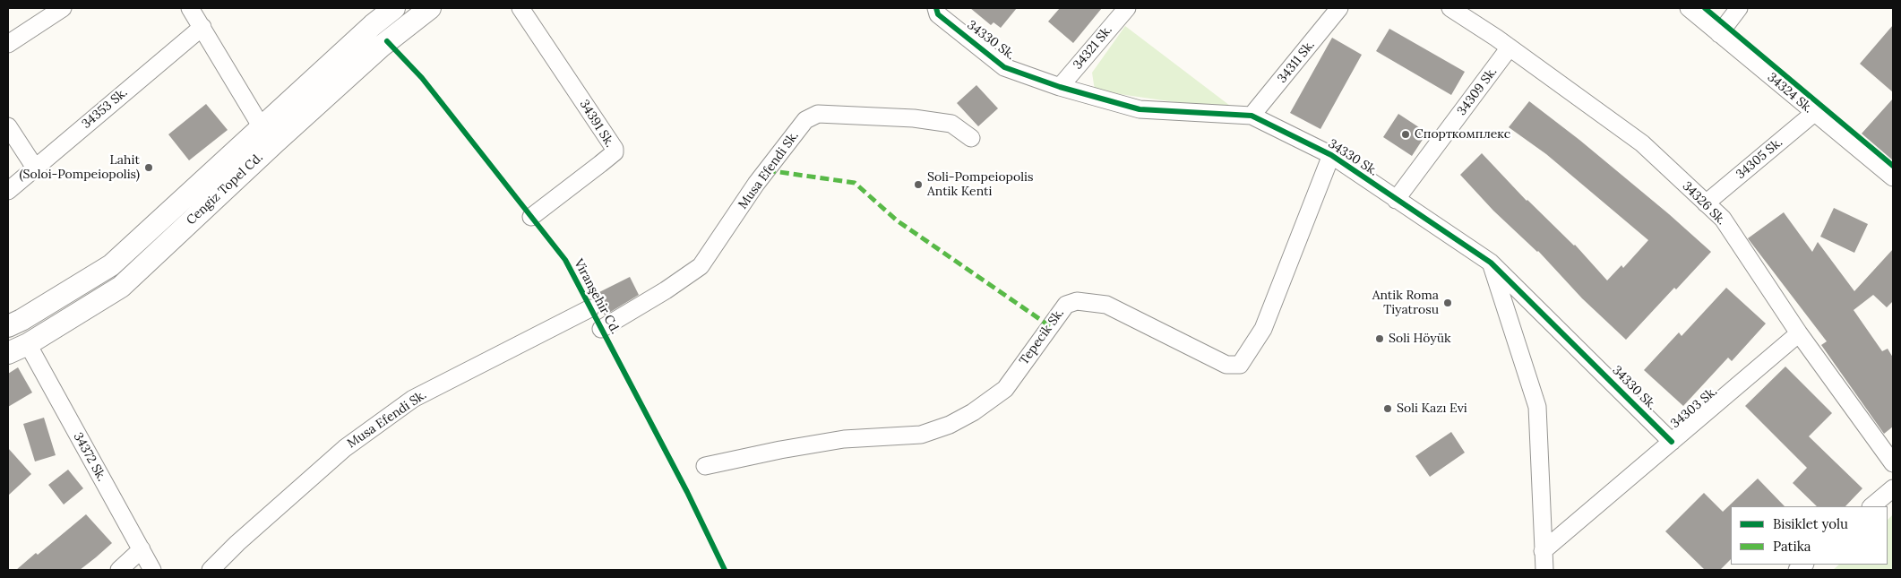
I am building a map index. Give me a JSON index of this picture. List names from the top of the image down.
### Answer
{
  "streets": {
    "street": [
      "34330 Sk.",
      "34321 Sk.",
      "34311 Sk.",
      "34309 Sk.",
      "34324 Sk.",
      "34353 Sk.",
      "34391 Sk.",
      "34305 Sk.",
      "Musa Efendi Sk.",
      "Cengiz Topel Cd.",
      "34326 Sk.",
      "Tepecik Sk.",
      "34303 Sk.",
      "34372 Sk."
    ],
    "cycle path": ["Viranşehir Cd."]
  },
  "crossings": [
    ["34330 Sk.", "34321 Sk."],
    ["34330 Sk.", "34311 Sk."],
    ["34330 Sk.", "34309 Sk."],
    ["34330 Sk.", "Tepecik Sk."],
    ["34330 Sk.", "34303 Sk."],
    ["34309 Sk.", "34326 Sk."],
    ["34324 Sk.", "34305 Sk."],
    ["34305 Sk.", "34326 Sk."],
    ["Cengiz Topel Cd.", "34372 Sk."],
    ["34326 Sk.", "34303 Sk."]
  ],
  "places": [
    "Спорткомплекс",
    "Lahit (Soloi-Pompeiopolis)",
    "Soli-Pompeiopolis Antik Kenti",
    "Antik Roma Tiyatrosu",
    "Soli Höyük",
    "Soli Kazı Evi"
  ],
  "legend": ["Bisiklet yolu", "Patika"]
}
